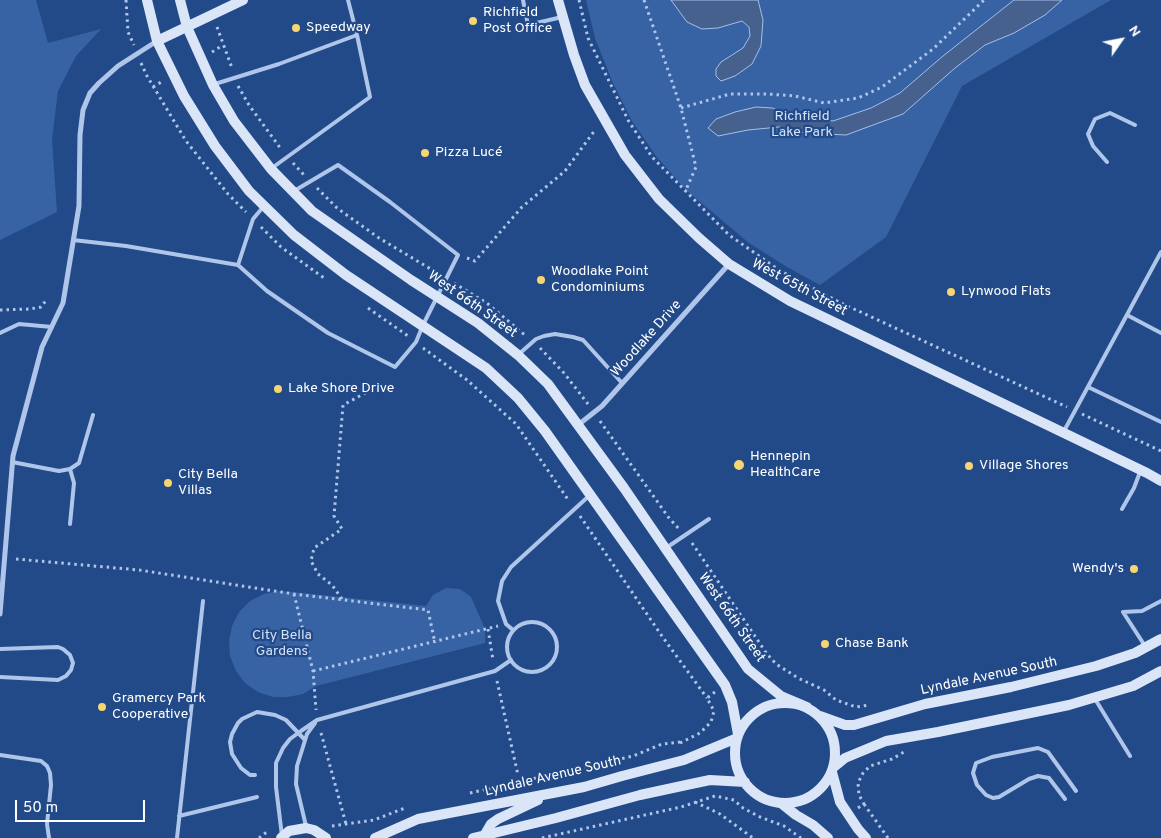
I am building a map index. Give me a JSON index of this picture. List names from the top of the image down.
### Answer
{
  "streets": {
    "main road": ["West 65th Street", "West 66th Street", "Lyndale Avenue South"],
    "street": ["Woodlake Drive"]
  },
  "crossings": [
    ["West 65th Street", "Woodlake Drive"],
    ["West 66th Street", "Woodlake Drive"],
    ["West 66th Street", "Lyndale Avenue South"]
  ],
  "parks": ["Richfield Lake Park", "City Bella Gardens"],
  "places": [
    "Richfield Post Office",
    "Speedway",
    "Pizza Lucé",
    "Woodlake Point Condominiums",
    "Lynwood Flats",
    "Lake Shore Drive",
    "Hennepin HealthCare",
    "Village Shores",
    "City Bella Villas",
    "Wendy's",
    "Chase Bank",
    "Gramercy Park Cooperative"
  ],
  "scale_bar": "50 m",
  "north": "top right"
}
